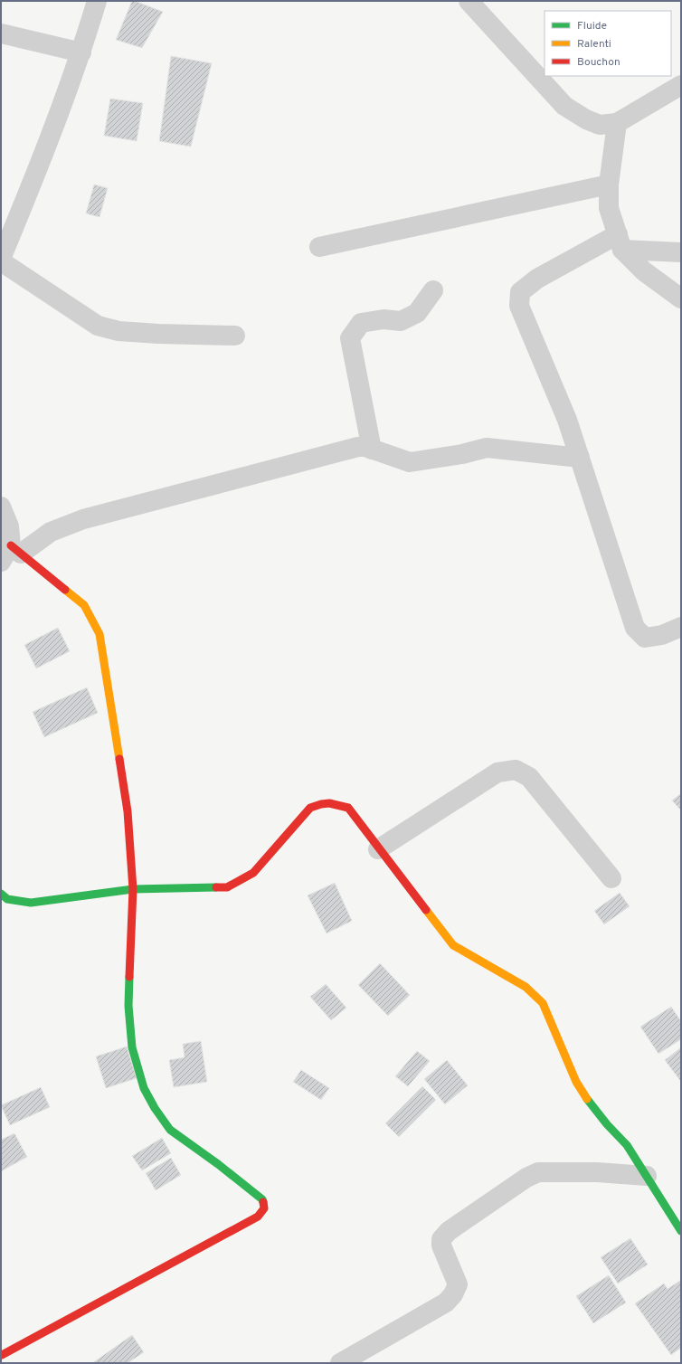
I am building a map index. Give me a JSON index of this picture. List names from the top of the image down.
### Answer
{
  "legend": ["Fluide", "Ralenti", "Bouchon"]
}
